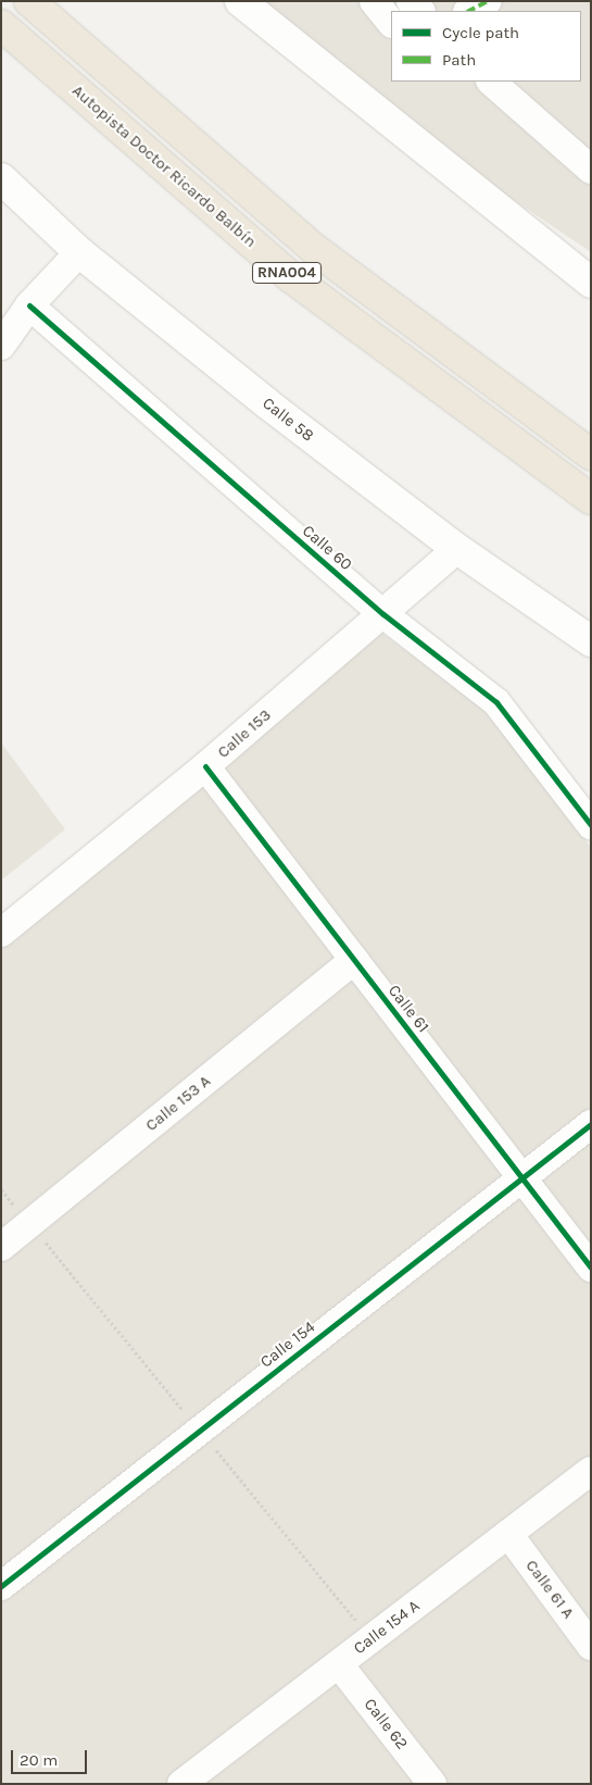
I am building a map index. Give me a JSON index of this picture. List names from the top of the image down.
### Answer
{
  "streets": {
    "highway": ["Autopista Doctor Ricardo Balbín", "RNA004"],
    "street": [
      "Calle 58",
      "Calle 60",
      "Calle 153",
      "Calle 61",
      "Calle 153 A",
      "Calle 154",
      "Calle 61 A",
      "Calle 154 A",
      "Calle 62"
    ]
  },
  "crossings": [
    ["Calle 58", "Calle 153"],
    ["Calle 60", "Calle 153"],
    ["Calle 153", "Calle 61"],
    ["Calle 61", "Calle 153 A"],
    ["Calle 61", "Calle 154"],
    ["Calle 61 A", "Calle 154 A"],
    ["Calle 154 A", "Calle 62"]
  ],
  "legend": ["Cycle path", "Path"],
  "scale_bar": "20 m"
}
